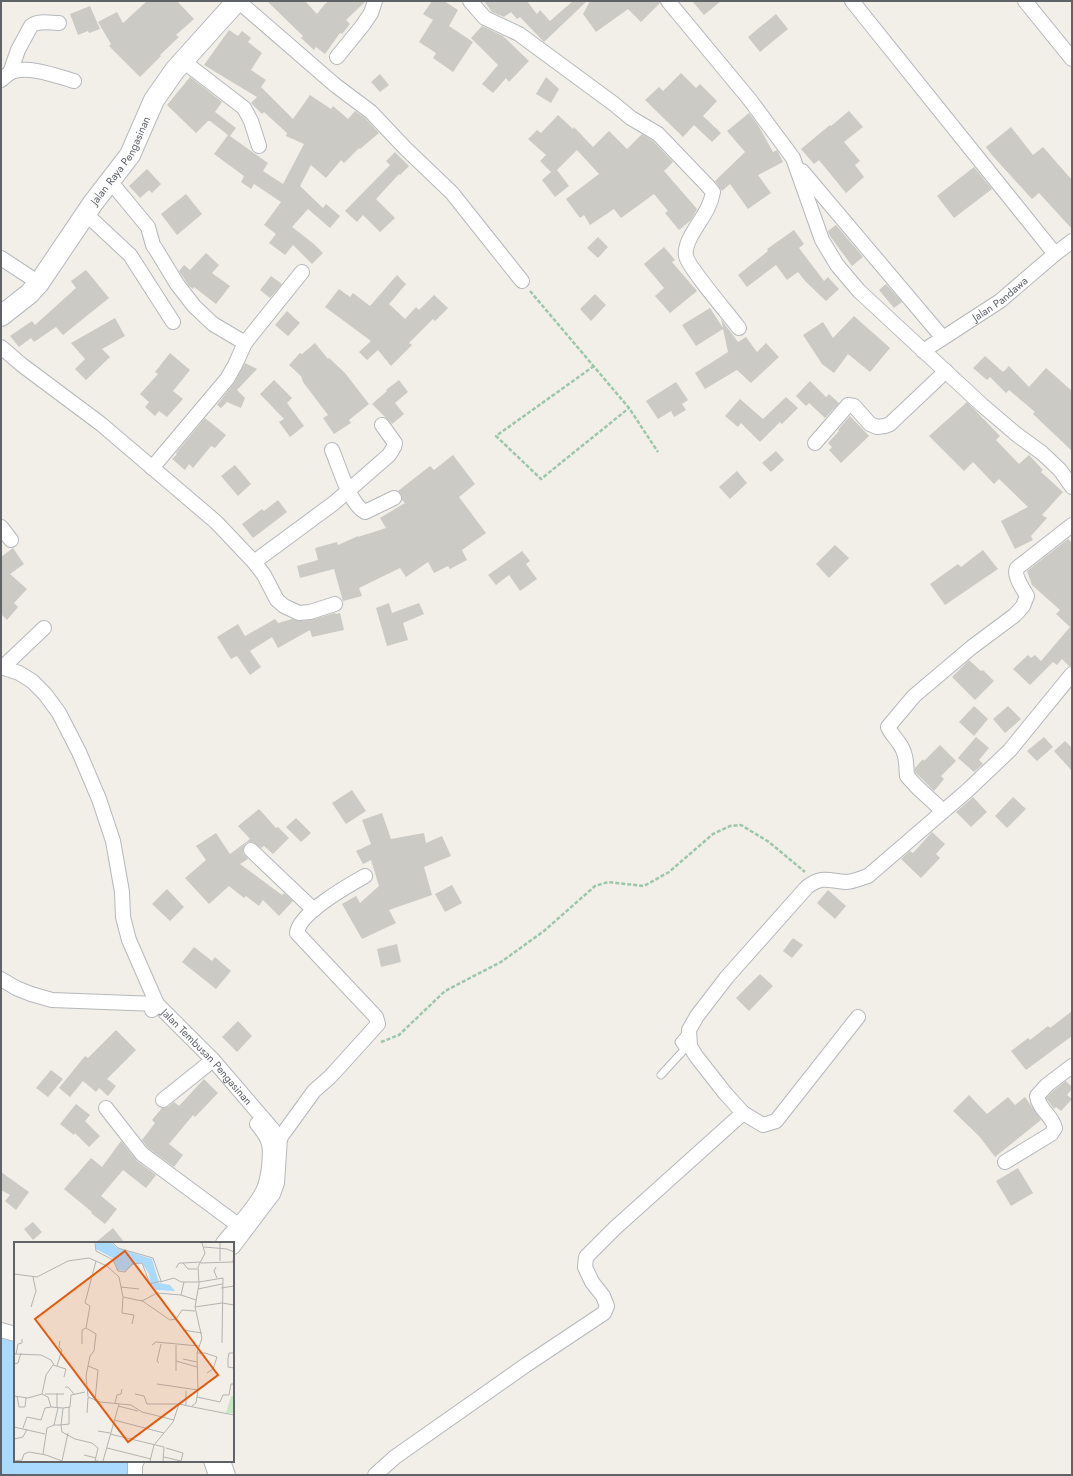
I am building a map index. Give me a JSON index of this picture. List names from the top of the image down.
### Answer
{
  "streets": {
    "main road": ["Jalan Raya Pengasinan"],
    "street": ["Jalan Pandawa", "Jalan Tembusan Pengasinan"]
  }
}
